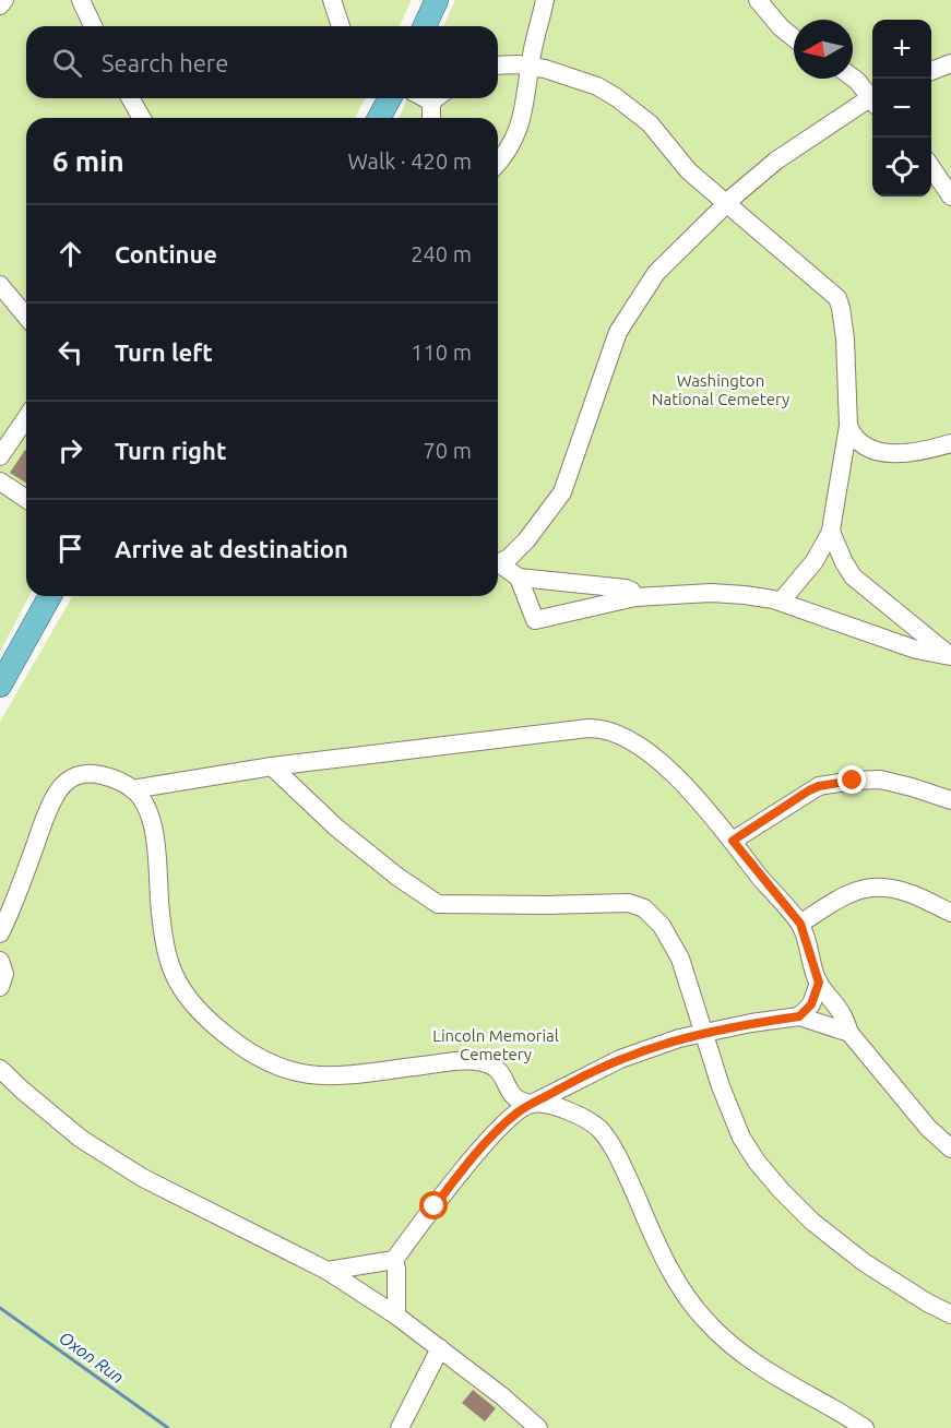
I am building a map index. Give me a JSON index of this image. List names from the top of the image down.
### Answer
{
  "water": ["Oxon Run"],
  "parks": ["Washington National Cemetery", "Lincoln Memorial Cemetery"],
  "north": "left",
  "page": {
    "map_buttons": ["+", "−"],
    "search": "Search here",
    "heading": ["6 min", "Walk · 420 m"],
    "list": [
      ["Continue", "240 m"],
      ["Turn left", "110 m"],
      ["Turn right", "70 m"],
      "Arrive at destination"
    ]
  }
}
